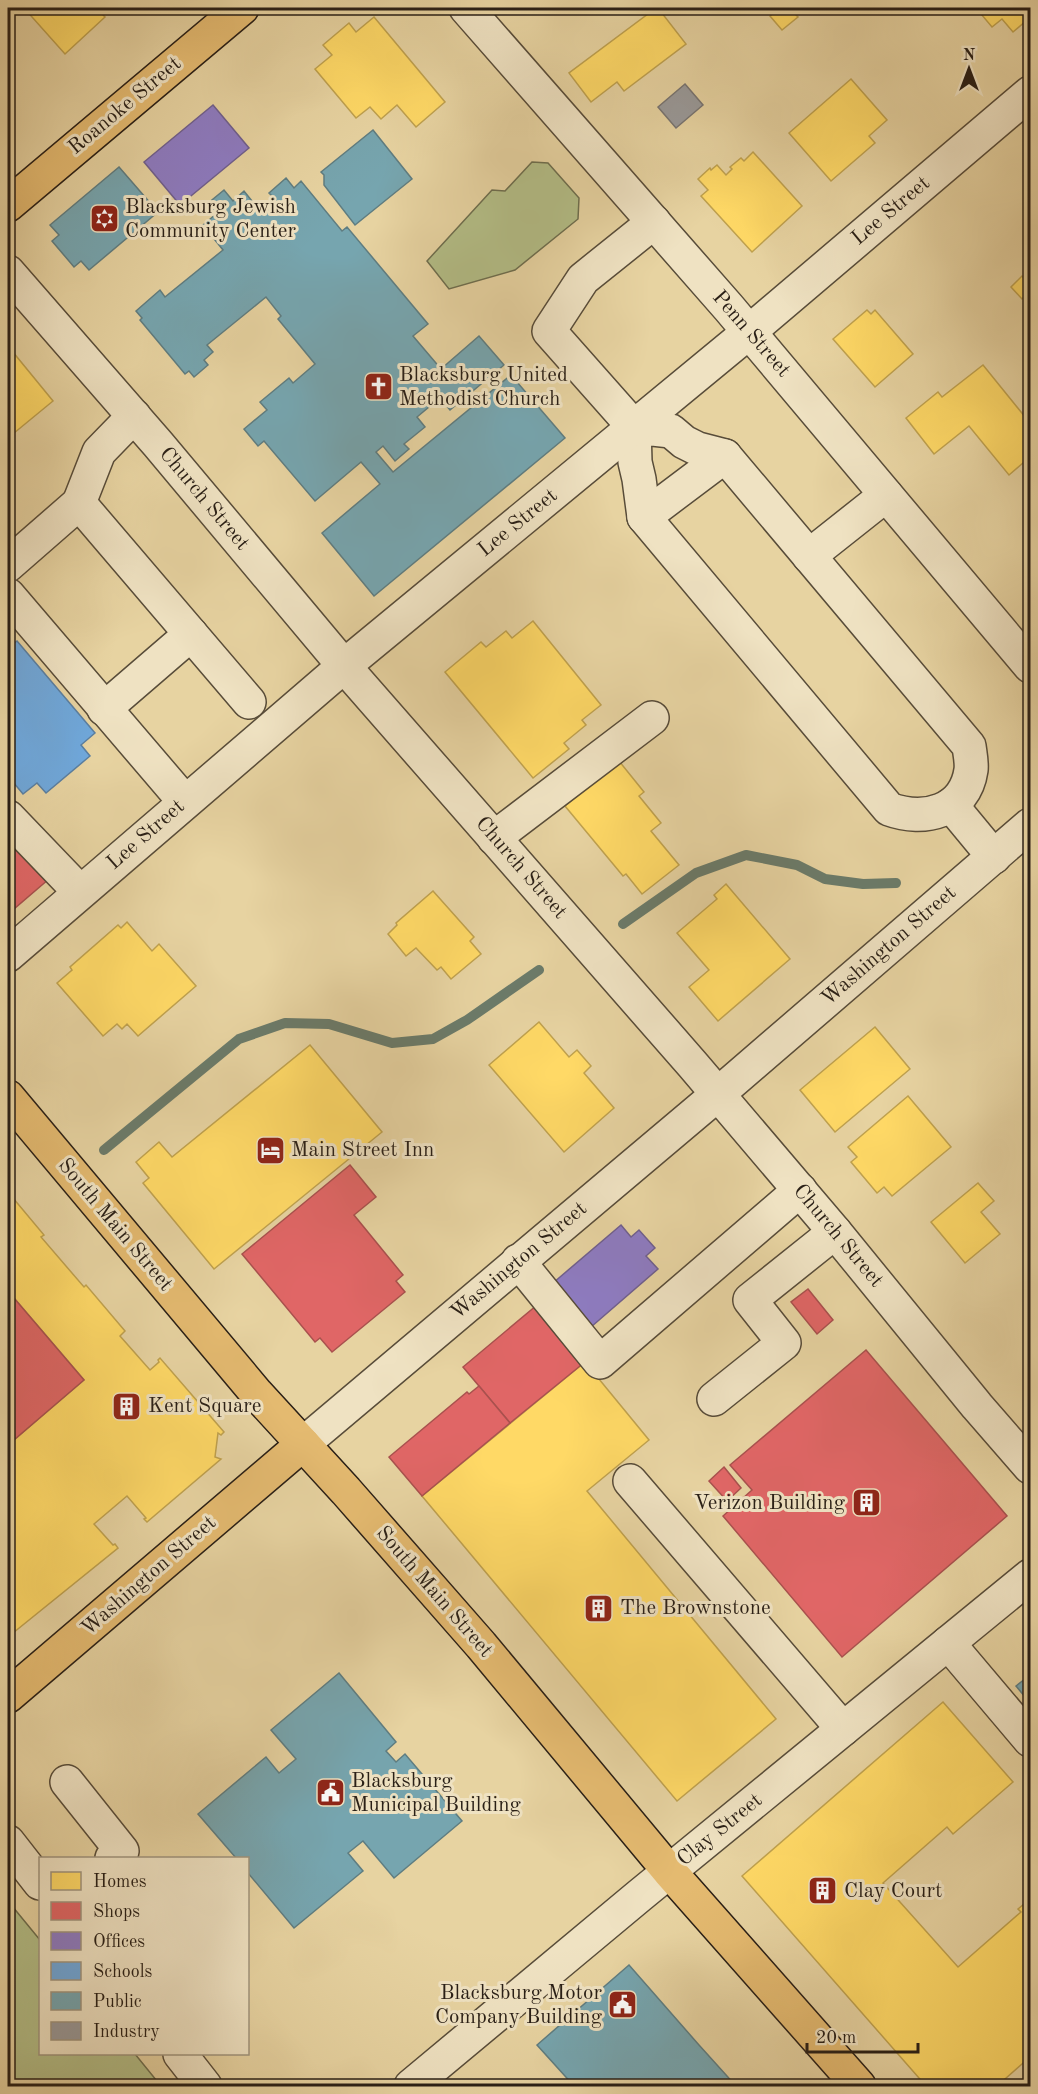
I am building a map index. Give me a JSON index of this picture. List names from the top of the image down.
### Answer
{
  "streets": {
    "main road": ["Roanoke Street", "Washington Street", "South Main Street"],
    "street": [
      "Lee Street",
      "Penn Street",
      "Church Street",
      "Clay Street"
    ]
  },
  "crossings": [
    ["Lee Street", "Penn Street"],
    ["Lee Street", "Church Street"],
    ["Church Street", "Washington Street"],
    ["Washington Street", "South Main Street"],
    ["South Main Street", "Clay Street"]
  ],
  "places": {
    "synagogue": ["Blacksburg Jewish Community Center"],
    "church": ["Blacksburg United Methodist Church"],
    "hotel": ["Main Street Inn"],
    "building": [
      "Kent Square",
      "Verizon Building",
      "The Brownstone",
      "Clay Court"
    ],
    "public building": ["Blacksburg Municipal Building", "Blacksburg Motor Company Building"]
  },
  "legend": [
    "Homes",
    "Shops",
    "Offices",
    "Schools",
    "Public",
    "Industry"
  ],
  "scale_bar": "20 m",
  "north": "top"
}
